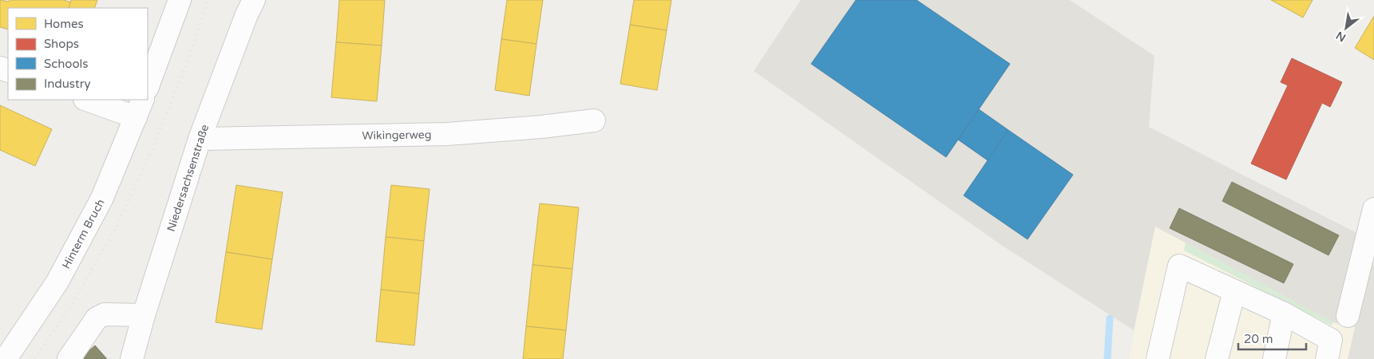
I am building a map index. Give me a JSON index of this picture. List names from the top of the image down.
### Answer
{
  "streets": {
    "street": ["Wikingerweg", "Niedersachsenstraße", "Hinterm Bruch"]
  },
  "crossings": [
    ["Wikingerweg", "Niedersachsenstraße"]
  ],
  "legend": [
    "Homes",
    "Shops",
    "Schools",
    "Industry"
  ],
  "scale_bar": "20 m",
  "north": "bottom left"
}
